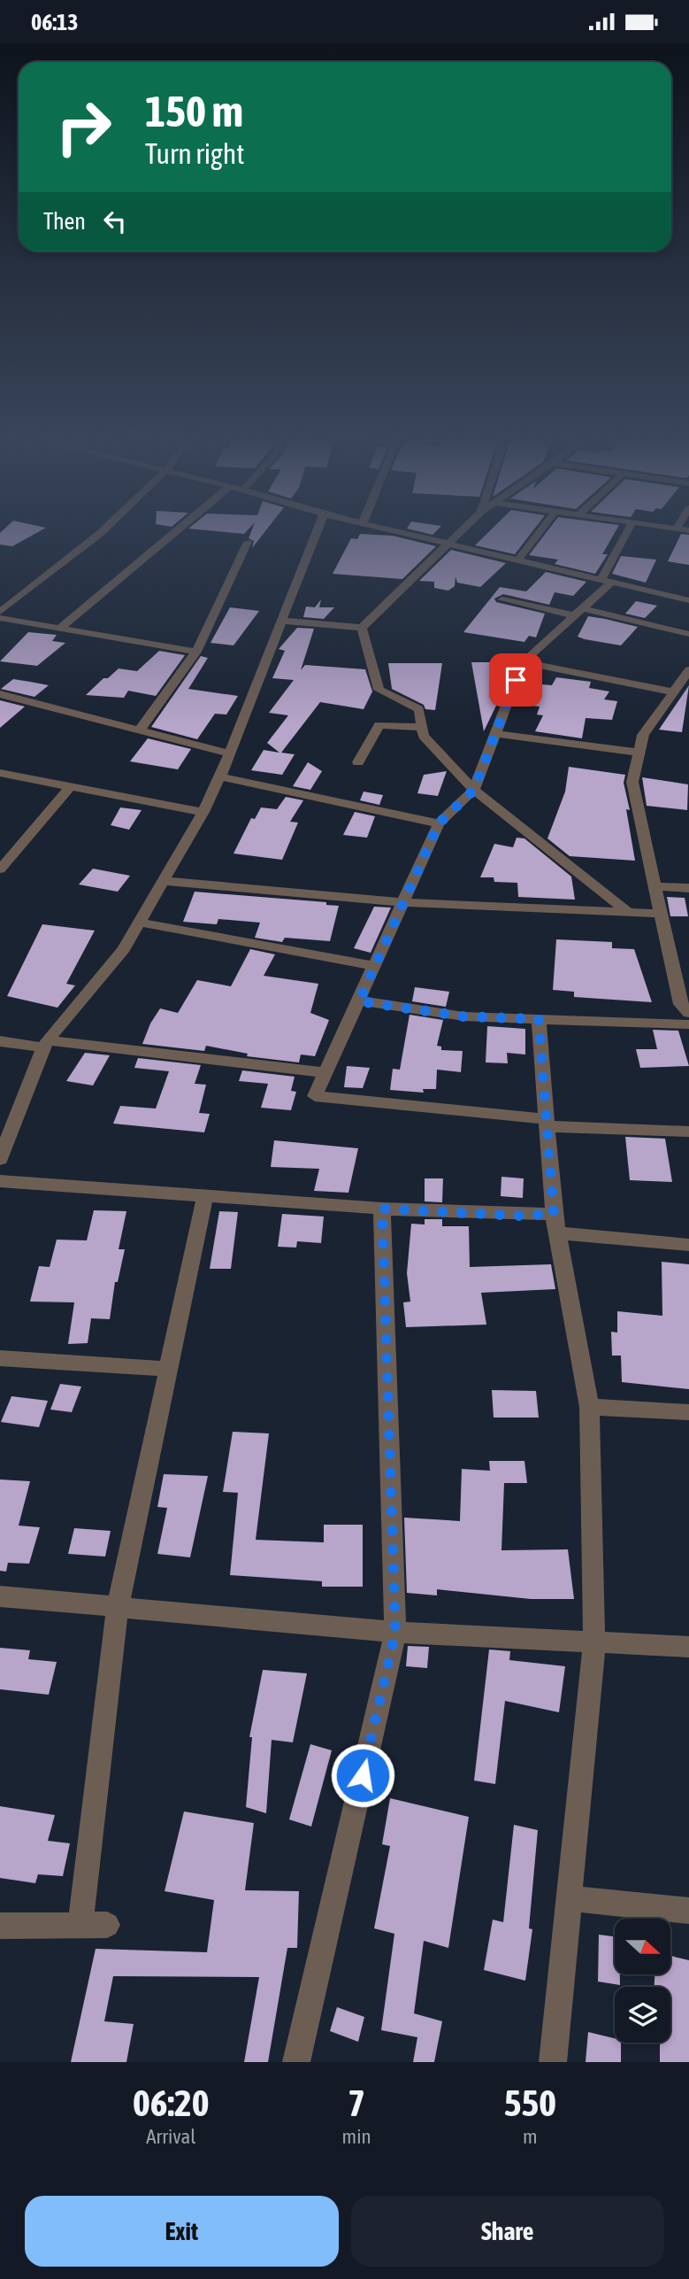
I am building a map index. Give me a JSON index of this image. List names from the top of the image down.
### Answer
{
  "north": "right",
  "page": {
    "status": "06:13",
    "turn": ["150 m", "Turn right"],
    "then": "Then",
    "eta": [
      "06:20",
      "Arrival",
      "7",
      "min",
      "550",
      "m"
    ],
    "buttons": ["Exit", "Share"]
  }
}
